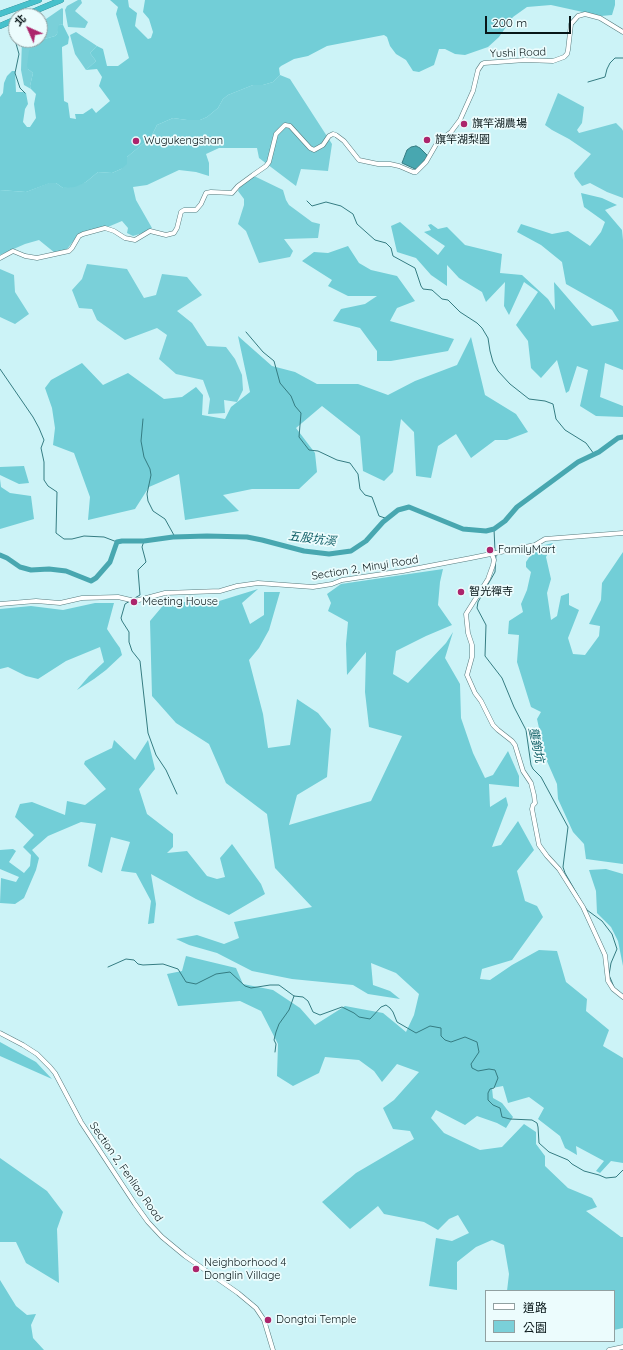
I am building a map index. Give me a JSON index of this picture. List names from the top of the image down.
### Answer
{
  "streets": {
    "street": ["Yushi Road", "Section 2, Minyi Road", "Section 2, Fenliao Road"]
  },
  "water": ["五股坑溪", "壟鉤坑"],
  "places": [
    "旗竿湖農場",
    "旗竿湖梨園",
    "Wugukengshan",
    "FamilyMart",
    "智光禪寺",
    "Meeting House",
    "Neighborhood 4 Donglin Village",
    "Dongtai Temple"
  ],
  "legend": ["道路", "公園"],
  "scale_bar": "200 m",
  "north": "top left"
}
